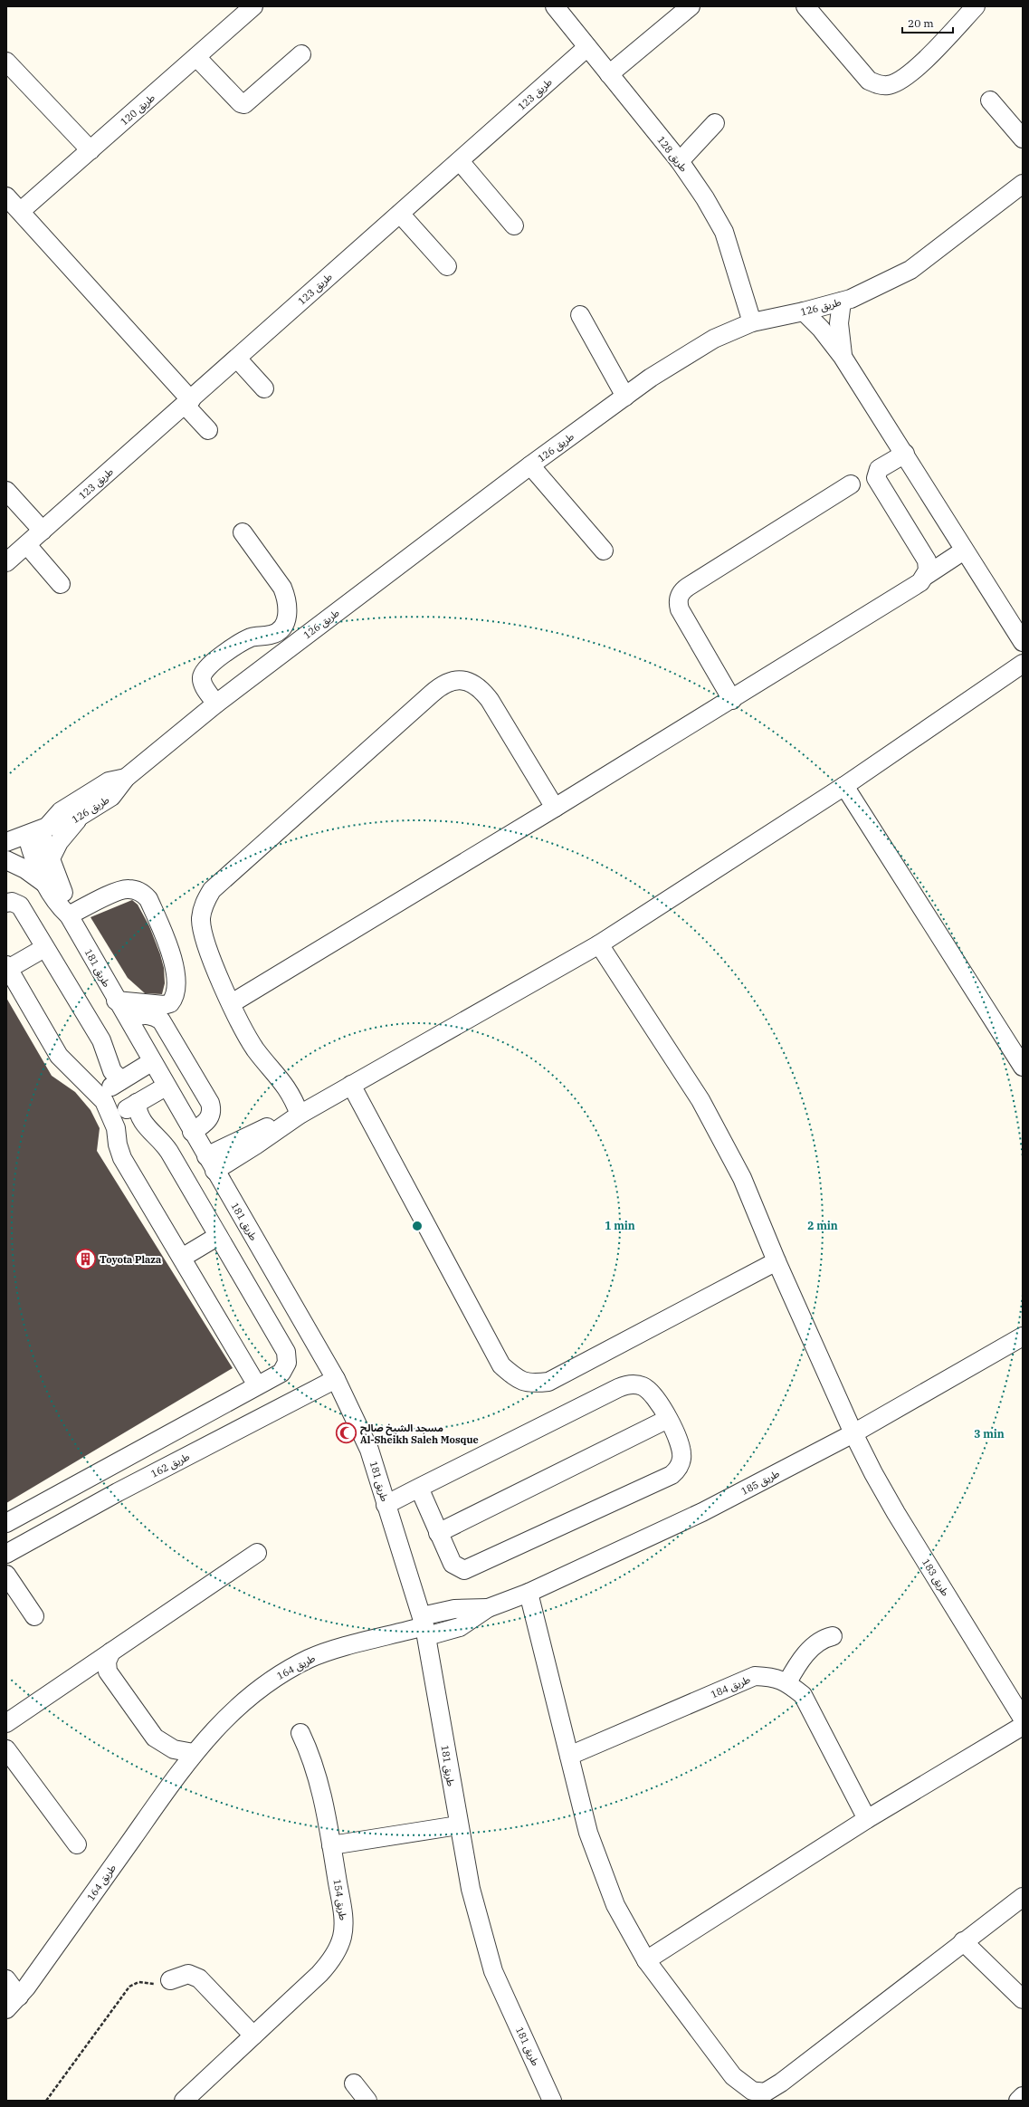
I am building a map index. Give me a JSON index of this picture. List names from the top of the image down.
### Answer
{
  "streets": {
    "street": [
      "طريق 123",
      "طريق 120",
      "طريق 128",
      "طريق 126",
      "طريق 181",
      "طريق 162",
      "طريق 185",
      "طريق 183",
      "طريق 164",
      "طريق 184",
      "طريق 154"
    ]
  },
  "crossings": [
    ["طريق 123", "طريق 128"],
    ["طريق 128", "طريق 126"],
    ["طريق 126", "طريق 181"],
    ["طريق 181", "طريق 162"],
    ["طريق 181", "طريق 185"],
    ["طريق 181", "طريق 164"],
    ["طريق 185", "طريق 183"],
    ["طريق 185", "طريق 164"]
  ],
  "places": {
    "building": ["Toyota Plaza"],
    "mosque": ["مسجد الشيخ صالح Al-Sheikh Saleh Mosque"]
  },
  "scale_bar": "20 m",
  "rings": ["1 min", "2 min", "3 min"]
}
